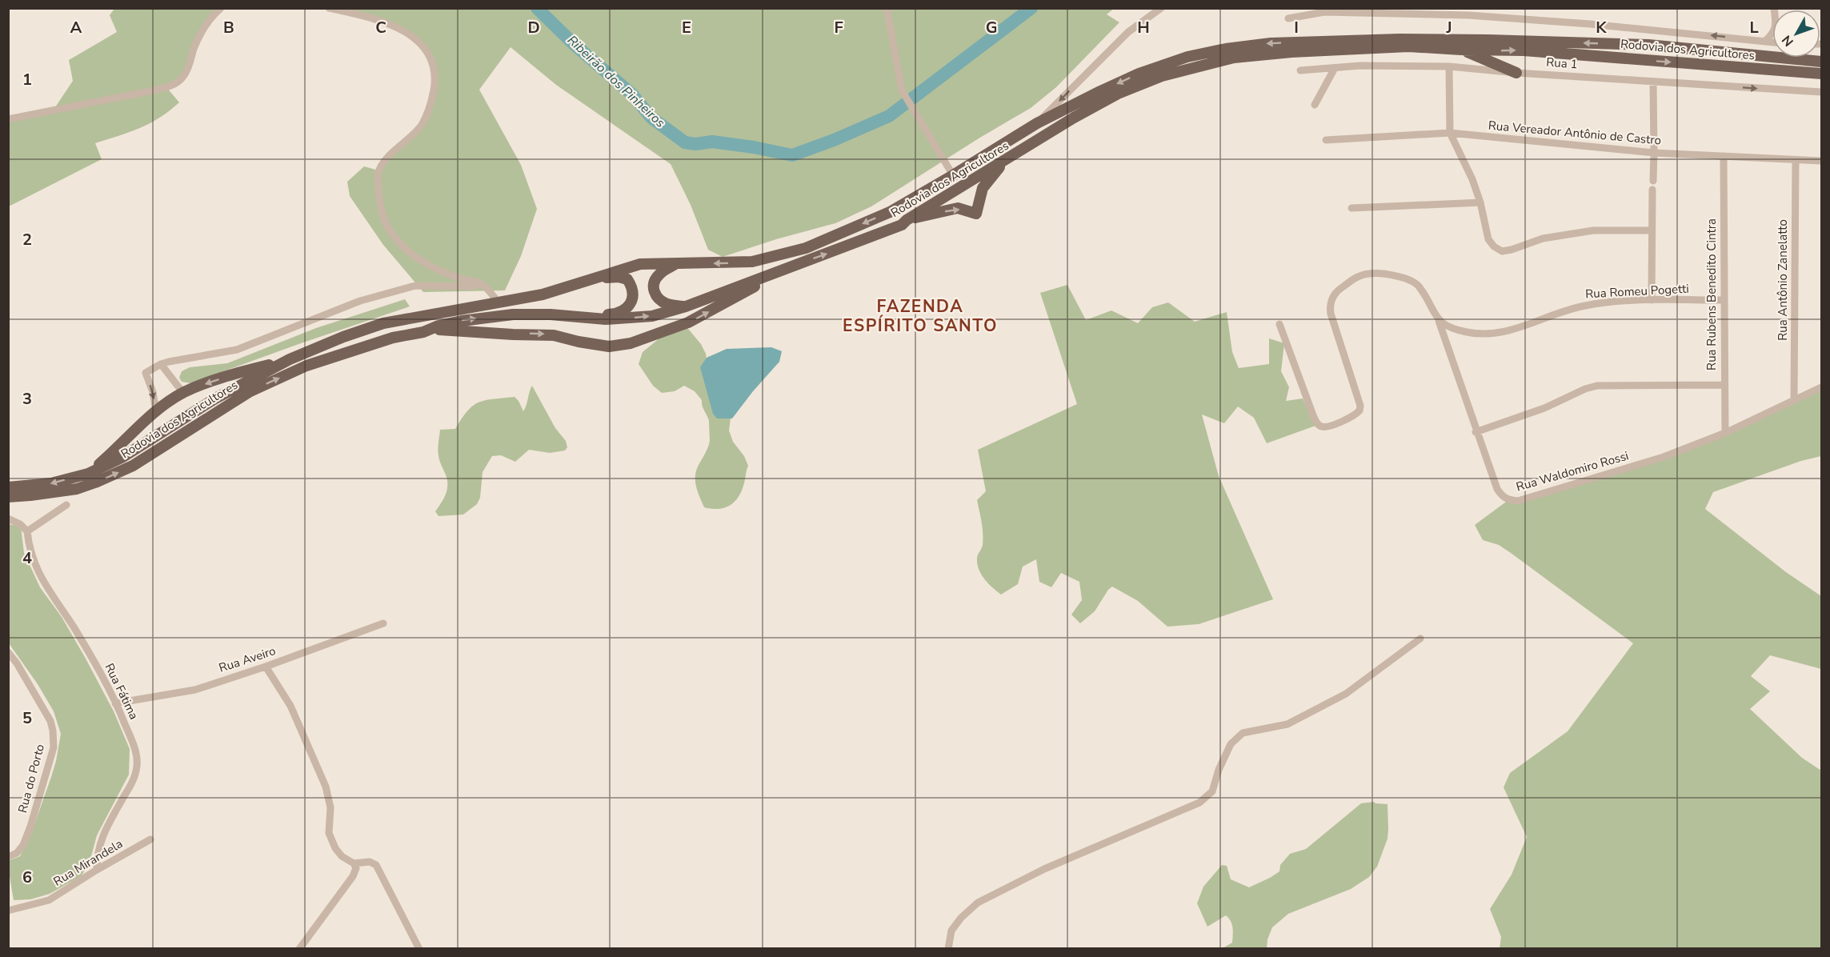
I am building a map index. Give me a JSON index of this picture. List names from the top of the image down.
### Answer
{
  "streets": {
    "main road": ["Rodovia dos Agricultores"],
    "street": [
      "Rua 1",
      "Rua Vereador Antônio de Castro",
      "Rua Antônio Zanelatto",
      "Rua Romeu Pogetti",
      "Rua Rubens Benedito Cintra",
      "Rua Waldomiro Rossi",
      "Rua Aveiro",
      "Rua Fátima",
      "Rua do Porto",
      "Rua Mirandela"
    ]
  },
  "crossings": [
    ["Rua Vereador Antônio de Castro", "Rua Antônio Zanelatto"],
    ["Rua Vereador Antônio de Castro", "Rua Rubens Benedito Cintra"],
    ["Rua Antônio Zanelatto", "Rua Waldomiro Rossi"],
    ["Rua Romeu Pogetti", "Rua Rubens Benedito Cintra"],
    ["Rua Romeu Pogetti", "Rua Waldomiro Rossi"],
    ["Rua Rubens Benedito Cintra", "Rua Waldomiro Rossi"],
    ["Rua Aveiro", "Rua Fátima"],
    ["Rua Fátima", "Rua Mirandela"]
  ],
  "districts": ["FAZENDA ESPÍRITO SANTO"],
  "water": ["Ribeirão dos Pinheiros"],
  "north": "bottom left",
  "grid": {
    "columns": [
      "A",
      "B",
      "C",
      "D",
      "E",
      "F",
      "G",
      "H",
      "I",
      "J",
      "K",
      "L"
    ],
    "rows": [
      "1",
      "2",
      "3",
      "4",
      "5",
      "6"
    ]
  }
}
